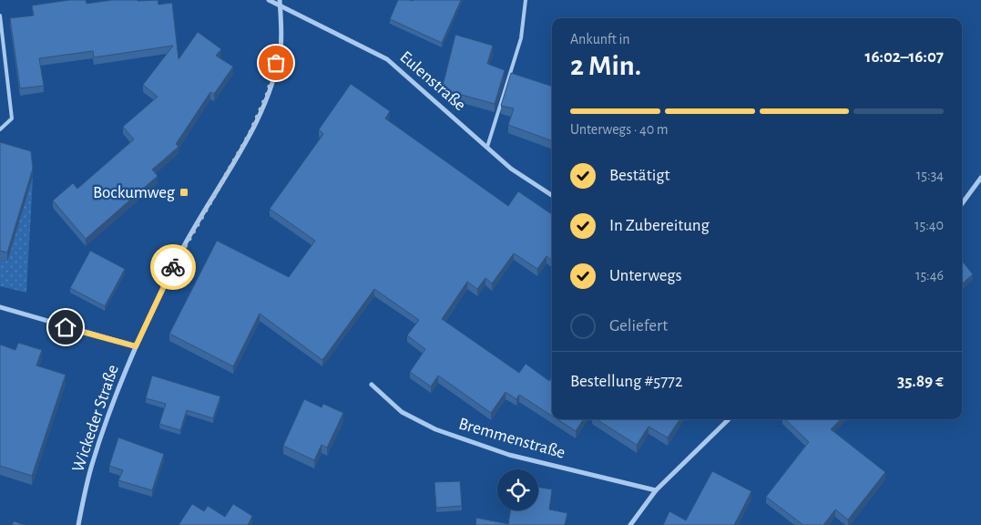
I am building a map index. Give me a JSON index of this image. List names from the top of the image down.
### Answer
{
  "streets": {
    "street": ["Eulenstraße", "Wickeder Straße", "Bremmenstraße"]
  },
  "crossings": [
    ["Eulenstraße", "Wickeder Straße"]
  ],
  "places": {
    "transit": ["Bockumweg"]
  },
  "page": {
    "heading": ["2 Min.", "Ankunft in", "16:02–16:07"],
    "panel": ["Bestellung #5772", "35.89 €"],
    "bar": "Unterwegs · 40 m",
    "list": [
      ["Bestätigt", "15:34"],
      ["In Zubereitung", "15:40"],
      ["Unterwegs", "15:46"],
      "Geliefert"
    ]
  }
}
